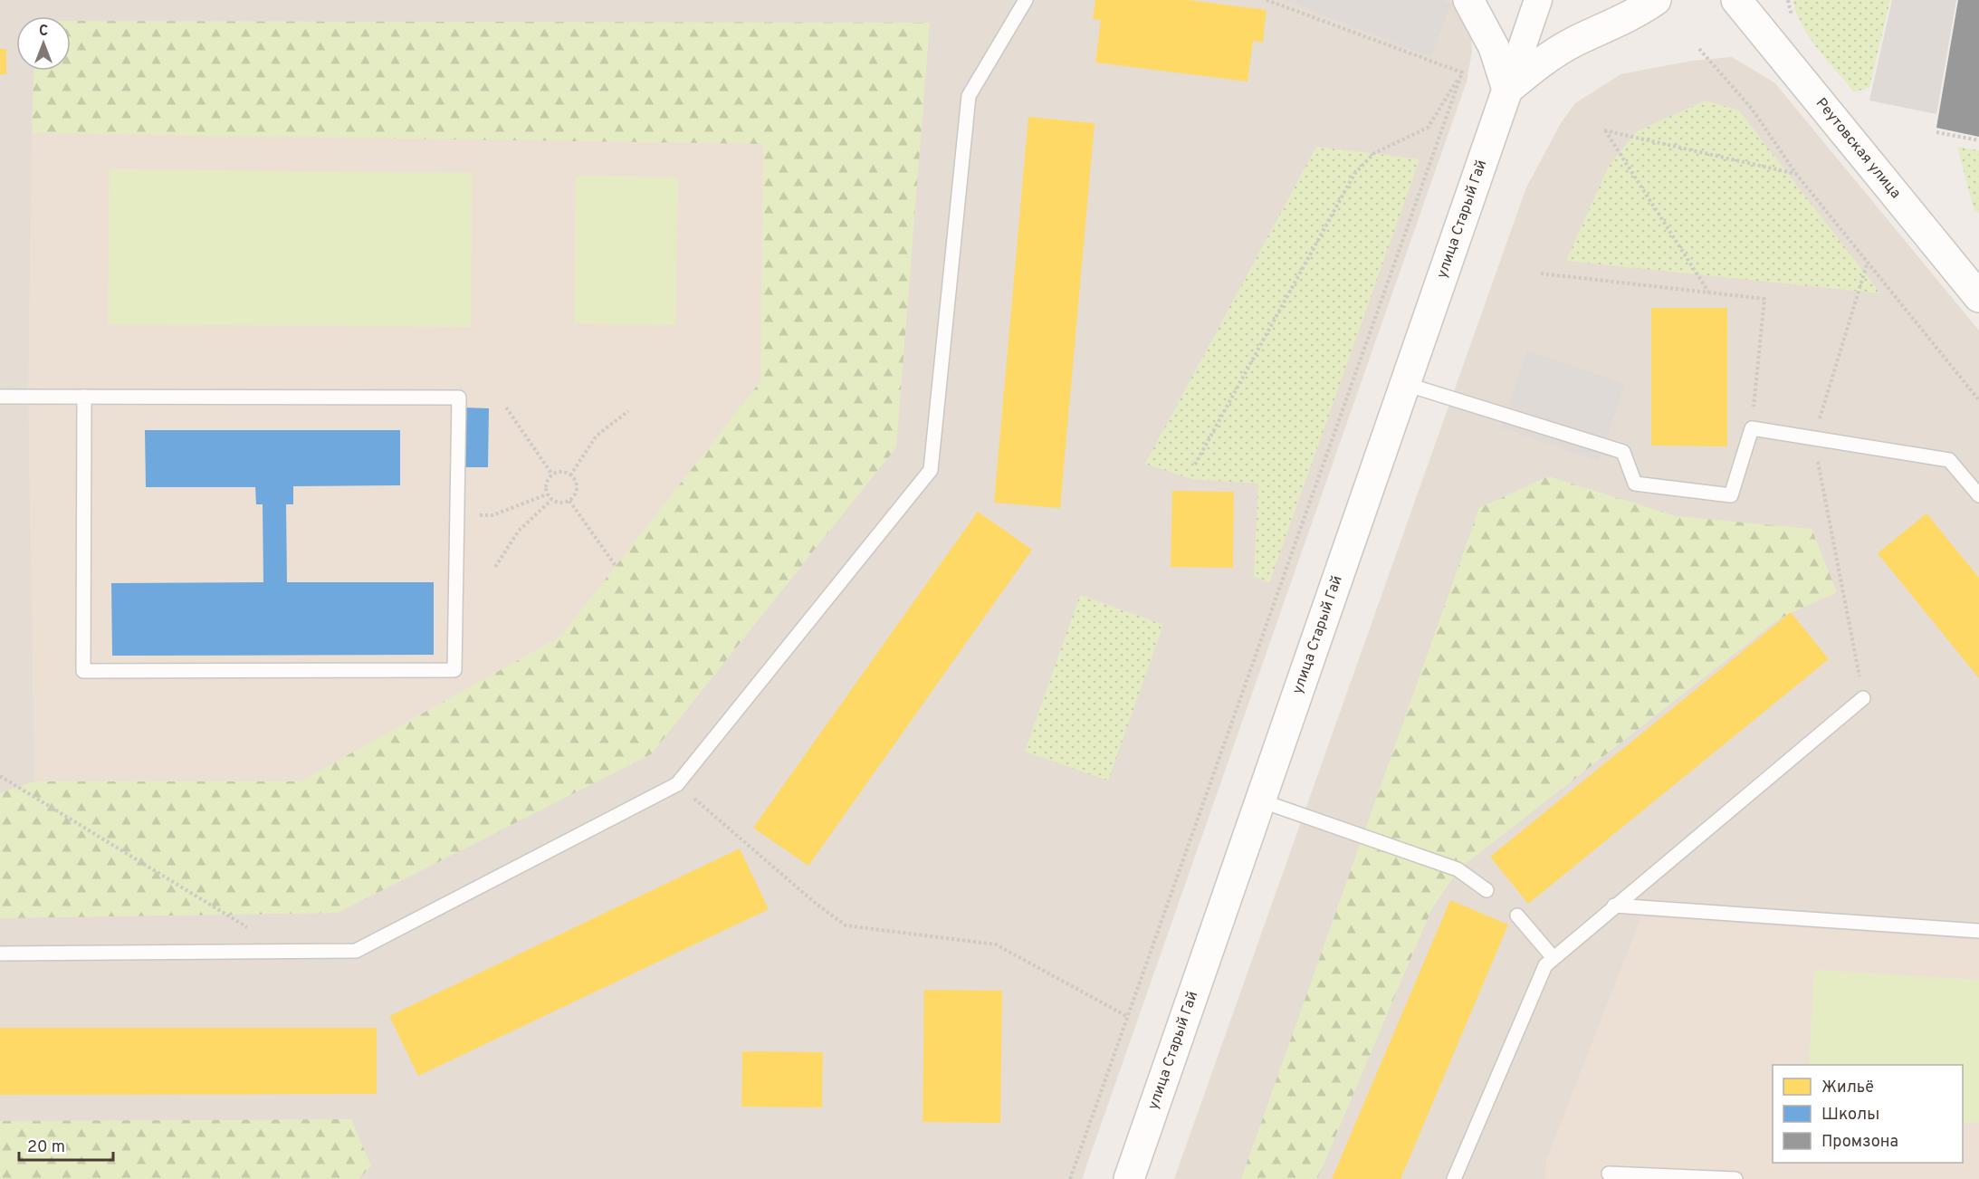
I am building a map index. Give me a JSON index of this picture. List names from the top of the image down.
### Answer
{
  "streets": {
    "street": ["Реутовская улица", "улица Старый Гай"]
  },
  "legend": ["Жильё", "Школы", "Промзона"],
  "scale_bar": "20 m",
  "north": "top"
}
